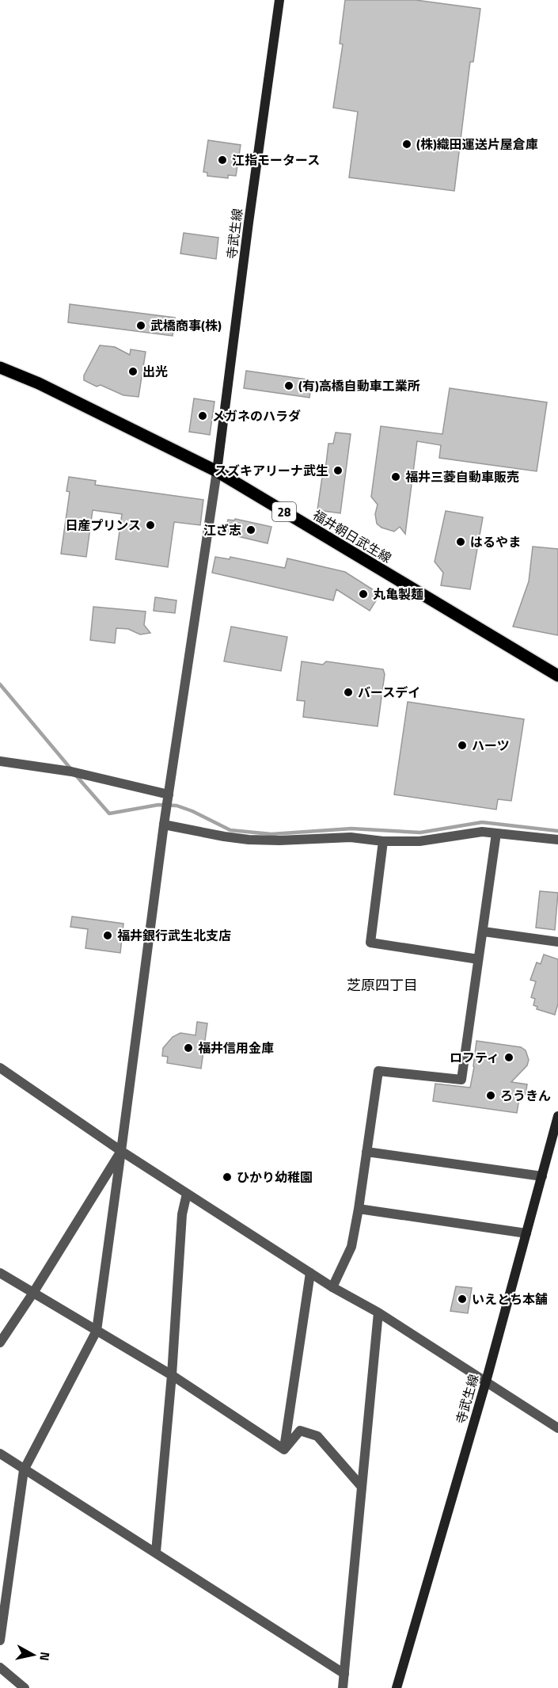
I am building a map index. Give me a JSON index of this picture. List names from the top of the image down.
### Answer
{
  "streets": {
    "main road": ["寺武生線", "28", "福井朝日武生線"]
  },
  "crossings": [
    ["寺武生線", "福井朝日武生線"]
  ],
  "districts": ["芝原四丁目"],
  "places": [
    "(株)織田運送片屋倉庫",
    "江指モータース",
    "武橋商事(株)",
    "出光",
    "(有)高橋自動車工業所",
    "メガネのハラダ",
    "スズキアリーナ武生",
    "福井三菱自動車販売",
    "日産プリンス",
    "江ざ志",
    "はるやま",
    "丸亀製麺",
    "バースデイ",
    "ハーツ",
    "福井銀行武生北支店",
    "福井信用金庫",
    "ロフティ",
    "ろうきん",
    "ひかり幼稚園",
    "いえとち本舗"
  ],
  "north": "right"
}
